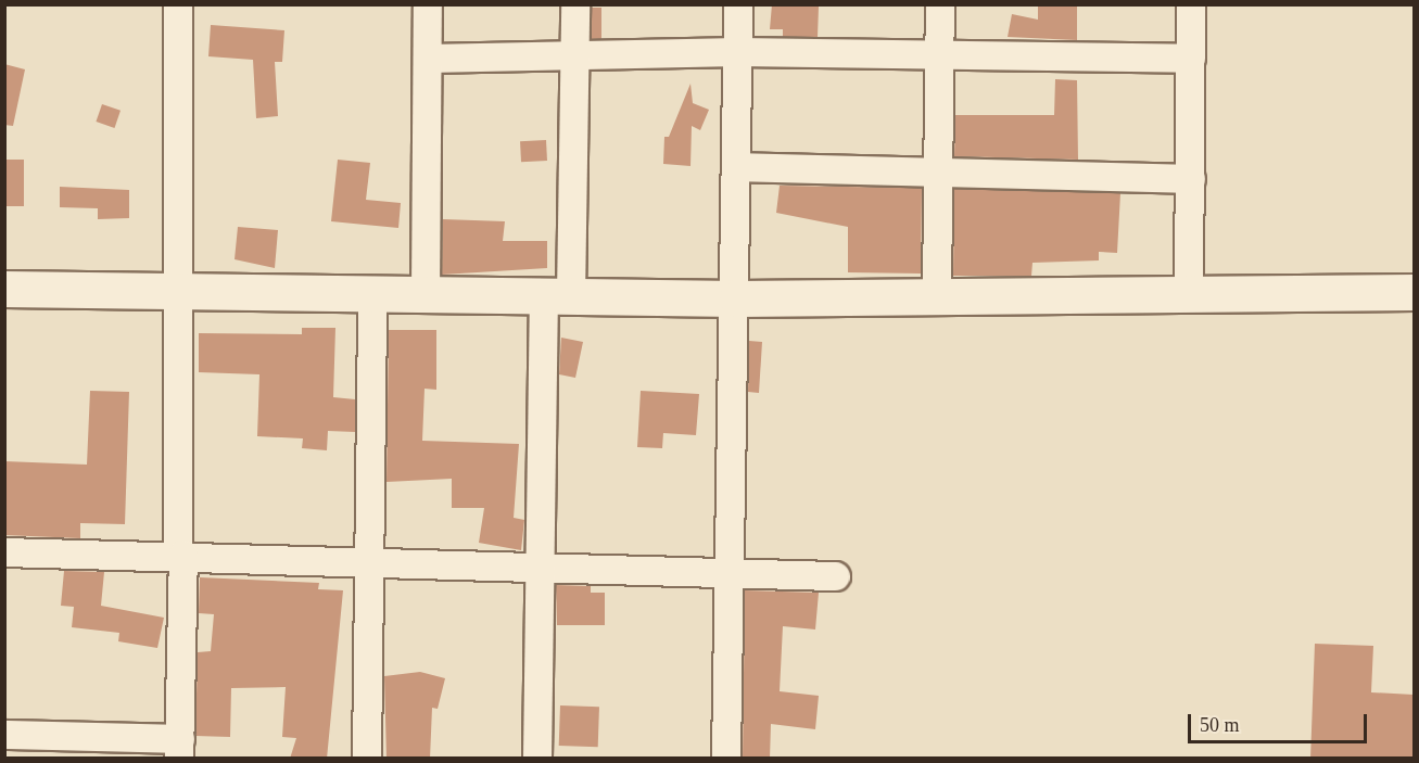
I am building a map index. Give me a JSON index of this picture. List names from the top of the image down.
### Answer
{
  "scale_bar": "50 m"
}
